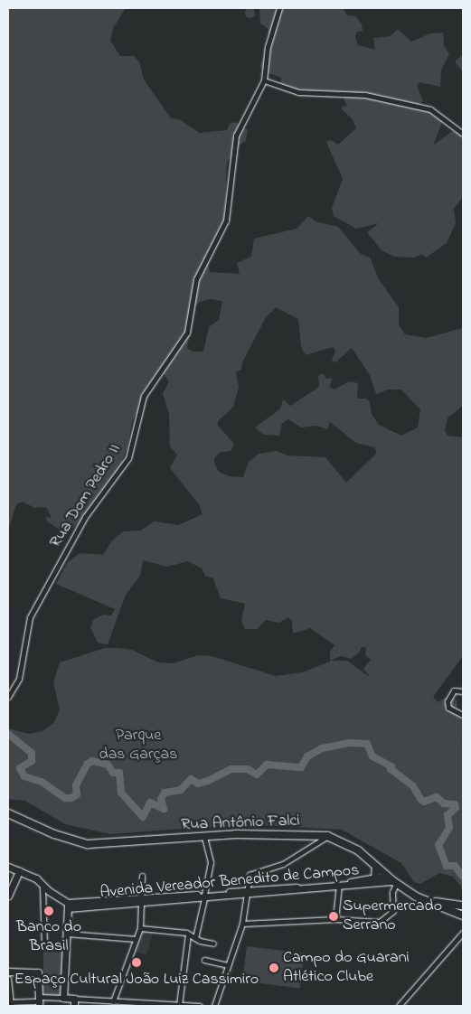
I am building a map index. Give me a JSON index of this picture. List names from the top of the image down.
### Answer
{
  "streets": {
    "main road": ["Rua Antônio Falci", "Avenida Vereador Benedito de Campos"],
    "street": ["Rua Dom Pedro II"]
  },
  "crossings": [
    ["Rua Antônio Falci", "Avenida Vereador Benedito de Campos"]
  ],
  "parks": ["Parque das Garças"],
  "places": [
    "Banco do Brasil",
    "Supermercado Serrano",
    "Espaço Cultural João Luiz Cassimiro",
    "Campo do Guarani Atlético Clube"
  ]
}
